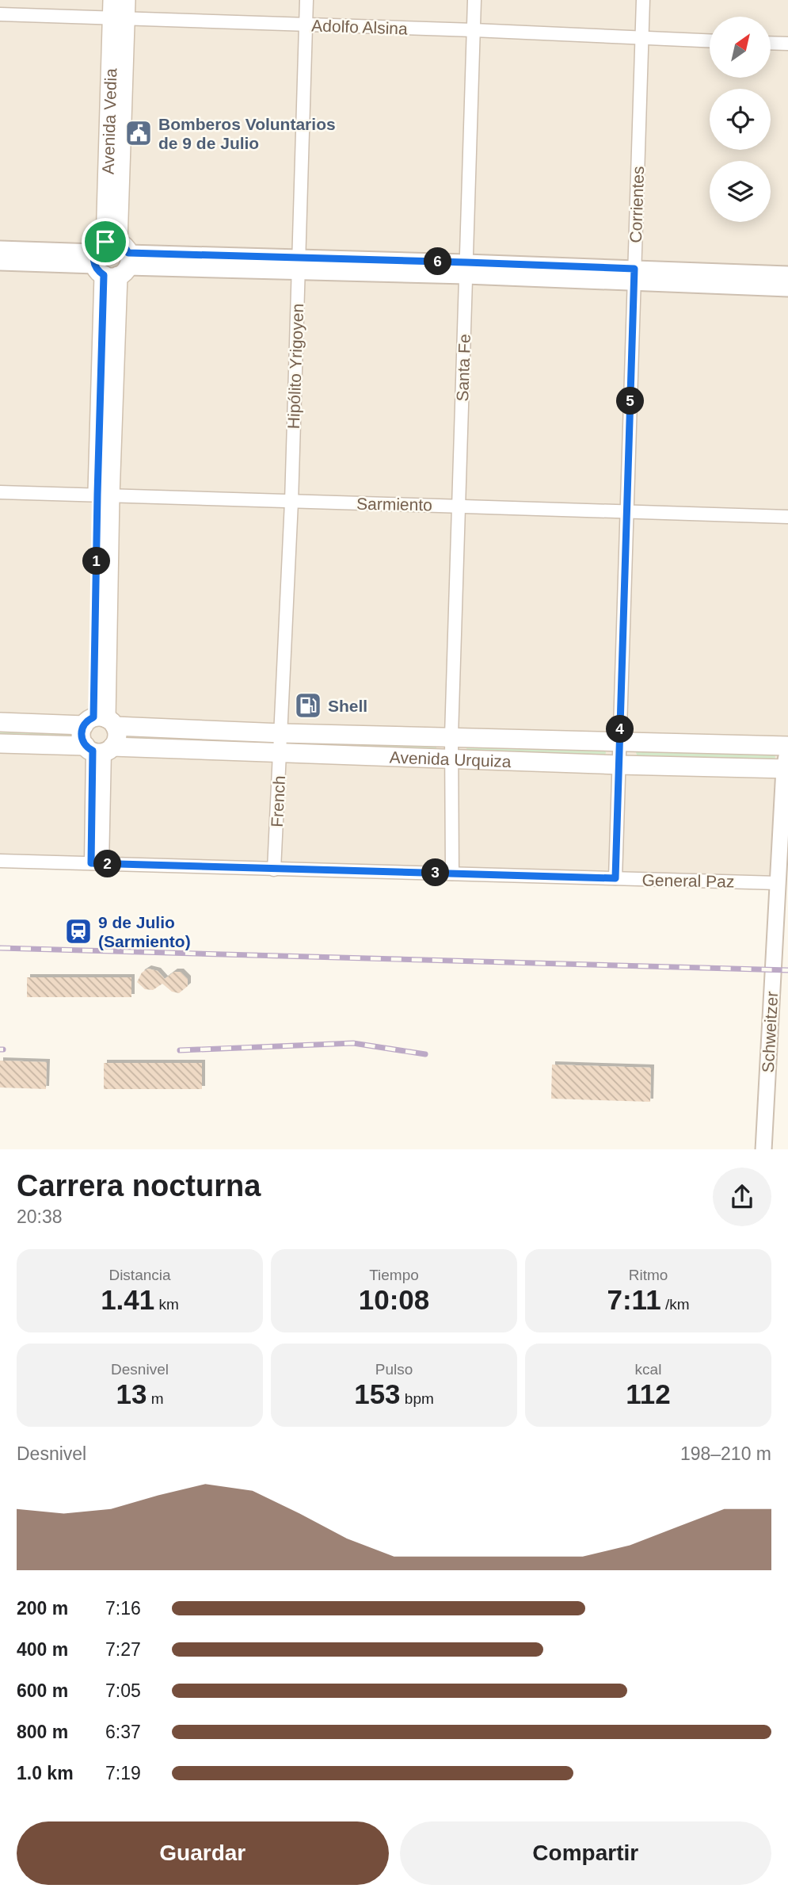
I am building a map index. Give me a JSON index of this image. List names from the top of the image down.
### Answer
{
  "streets": {
    "main road": ["Avenida Vedia", "Avenida Urquiza"],
    "street": [
      "Adolfo Alsina",
      "Corrientes",
      "Hipólito Yrigoyen",
      "Santa Fe",
      "Sarmiento",
      "French",
      "General Paz",
      "Schweitzer"
    ]
  },
  "crossings": [
    ["Adolfo Alsina", "Avenida Vedia"],
    ["Adolfo Alsina", "Corrientes"],
    ["Adolfo Alsina", "Hipólito Yrigoyen"],
    ["Adolfo Alsina", "Santa Fe"],
    ["Avenida Vedia", "Sarmiento"],
    ["Avenida Vedia", "Avenida Urquiza"],
    ["Corrientes", "Sarmiento"],
    ["Corrientes", "Avenida Urquiza"],
    ["Corrientes", "General Paz"],
    ["Hipólito Yrigoyen", "Sarmiento"],
    ["Hipólito Yrigoyen", "Avenida Urquiza"],
    ["Hipólito Yrigoyen", "French"],
    ["Santa Fe", "Sarmiento"],
    ["Santa Fe", "Avenida Urquiza"],
    ["Santa Fe", "General Paz"],
    ["Avenida Urquiza", "French"],
    ["Avenida Urquiza", "Schweitzer"],
    ["French", "General Paz"],
    ["General Paz", "Schweitzer"]
  ],
  "places": {
    "public building": ["Bomberos Voluntarios de 9 de Julio"],
    "fuel station": ["Shell"],
    "station": ["9 de Julio (Sarmiento)"]
  },
  "north": "top right",
  "page": {
    "pins": [
      "6",
      "5",
      "1",
      "4",
      "2",
      "3"
    ],
    "heading": ["Carrera nocturna", "20:38"],
    "stats": [
      ["Distancia", "1.41 km"],
      ["Tiempo", "10:08"],
      ["Ritmo", "7:11 /km"],
      ["Desnivel", "13 m"],
      ["Pulso", "153 bpm"],
      ["kcal", "112"]
    ],
    "chart": ["Desnivel", "198–210 m"],
    "list": [
      {
        "name": "200 m",
        "note": "7:16"
      },
      {
        "name": "400 m",
        "note": "7:27"
      },
      {
        "name": "600 m",
        "note": "7:05"
      },
      {
        "name": "800 m",
        "note": "6:37"
      },
      {
        "name": "1.0 km",
        "note": "7:19"
      }
    ],
    "buttons": ["Guardar", "Compartir"]
  }
}
